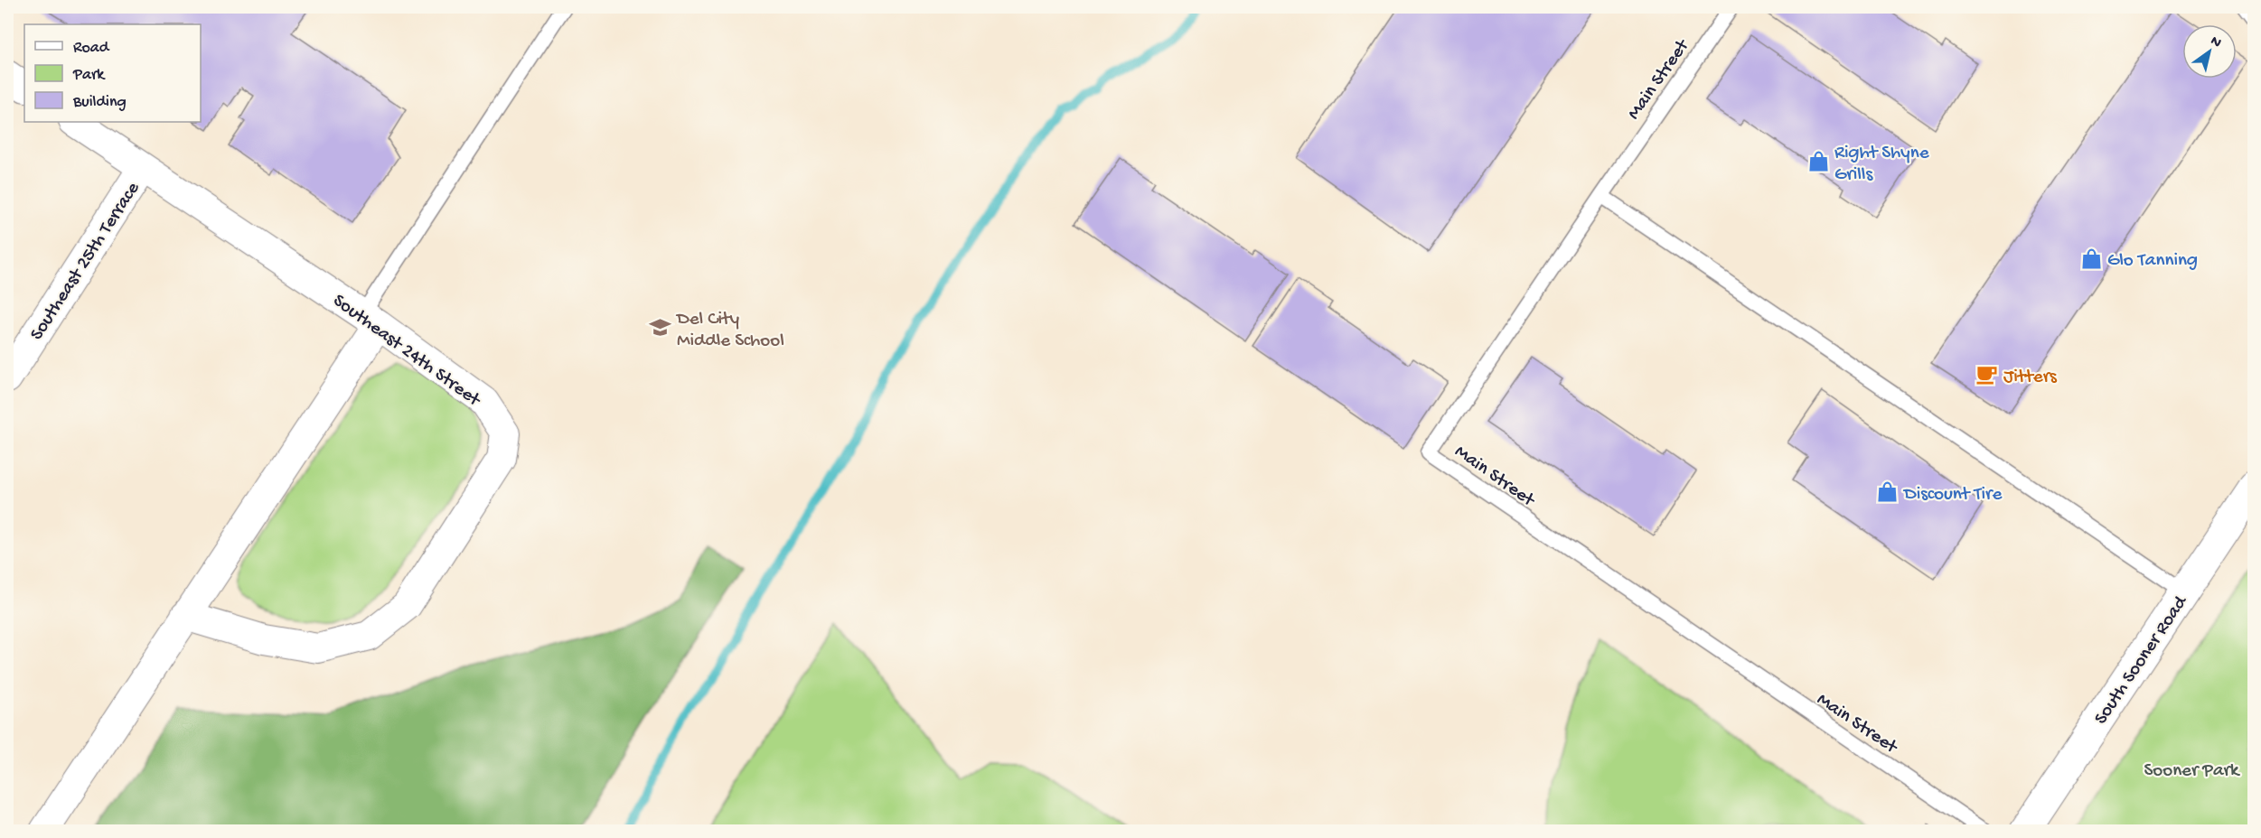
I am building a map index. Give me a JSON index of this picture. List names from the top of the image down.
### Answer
{
  "streets": {
    "main road": ["South Sooner Road"],
    "street": ["Southeast 25th Terrace", "Southeast 24th Street"],
    "lane": ["Main Street"]
  },
  "crossings": [
    ["Southeast 25th Terrace", "Southeast 24th Street"]
  ],
  "parks": ["Sooner Park"],
  "places": {
    "shop": ["Right Shyne Grills", "Glo Tanning", "Discount Tire"],
    "school or university": ["Del City Middle School"],
    "cafe": ["Jitters"]
  },
  "legend": ["Road", "Park", "Building"],
  "north": "top right"
}
